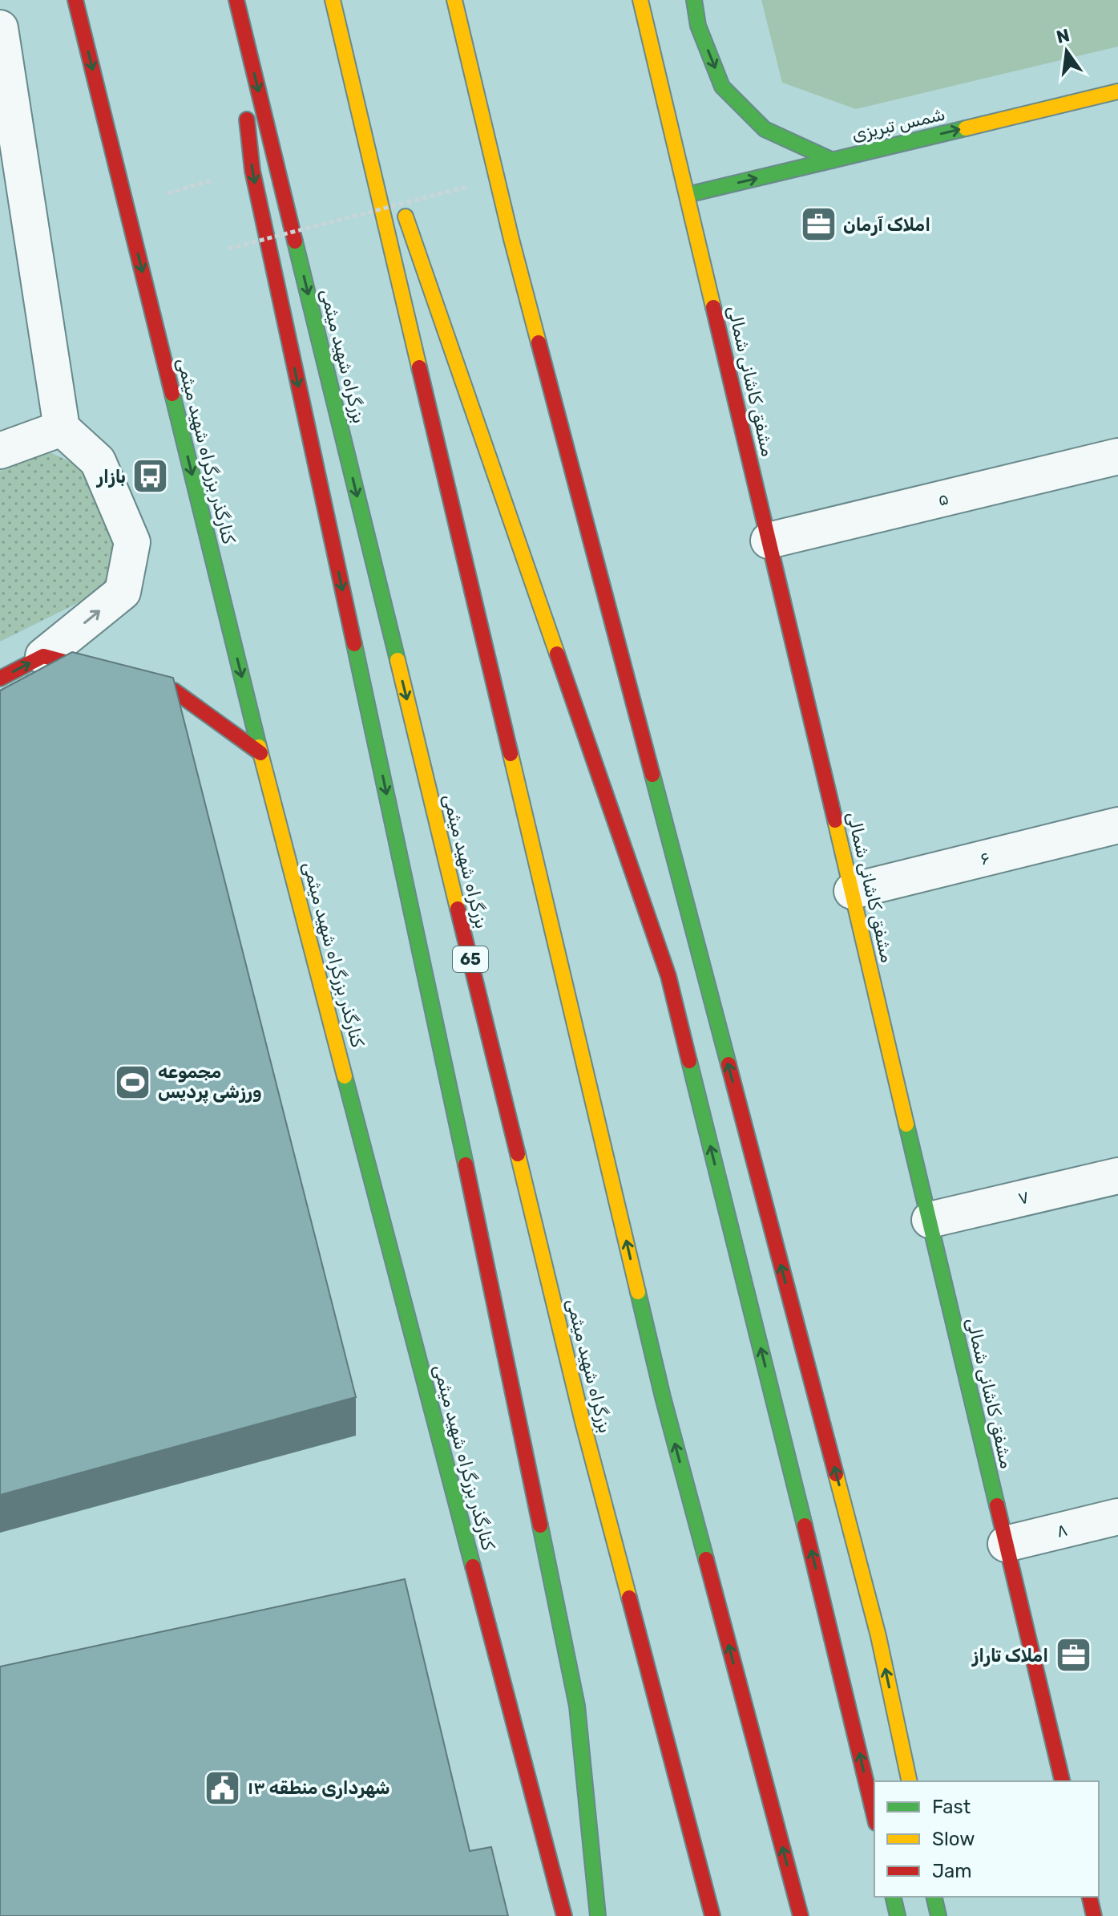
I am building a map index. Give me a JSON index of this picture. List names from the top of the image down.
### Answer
{
  "streets": {
    "main road": [
      "شمس تبریزی",
      "بزرگراه شهید میثمی",
      "مشفق کاشانی شمالی",
      "کنارگذر بزرگراه شهید میثمی",
      "65"
    ],
    "street": [
      "۵",
      "۶",
      "۷",
      "۸"
    ]
  },
  "crossings": [
    ["شمس تبریزی", "مشفق کاشانی شمالی"],
    ["مشفق کاشانی شمالی", "۵"],
    ["مشفق کاشانی شمالی", "۶"],
    ["مشفق کاشانی شمالی", "۷"],
    ["مشفق کاشانی شمالی", "۸"]
  ],
  "one_way": ["شمس تبریزی"],
  "places": {
    "office": ["املاک آرمان", "املاک تاراز"],
    "bus stop": ["بازار"],
    "sports": ["مجموعه ورزشی پردیس"],
    "public building": ["شهرداری منطقه ۱۳"]
  },
  "legend": ["Fast", "Slow", "Jam"],
  "north": "top"
}
